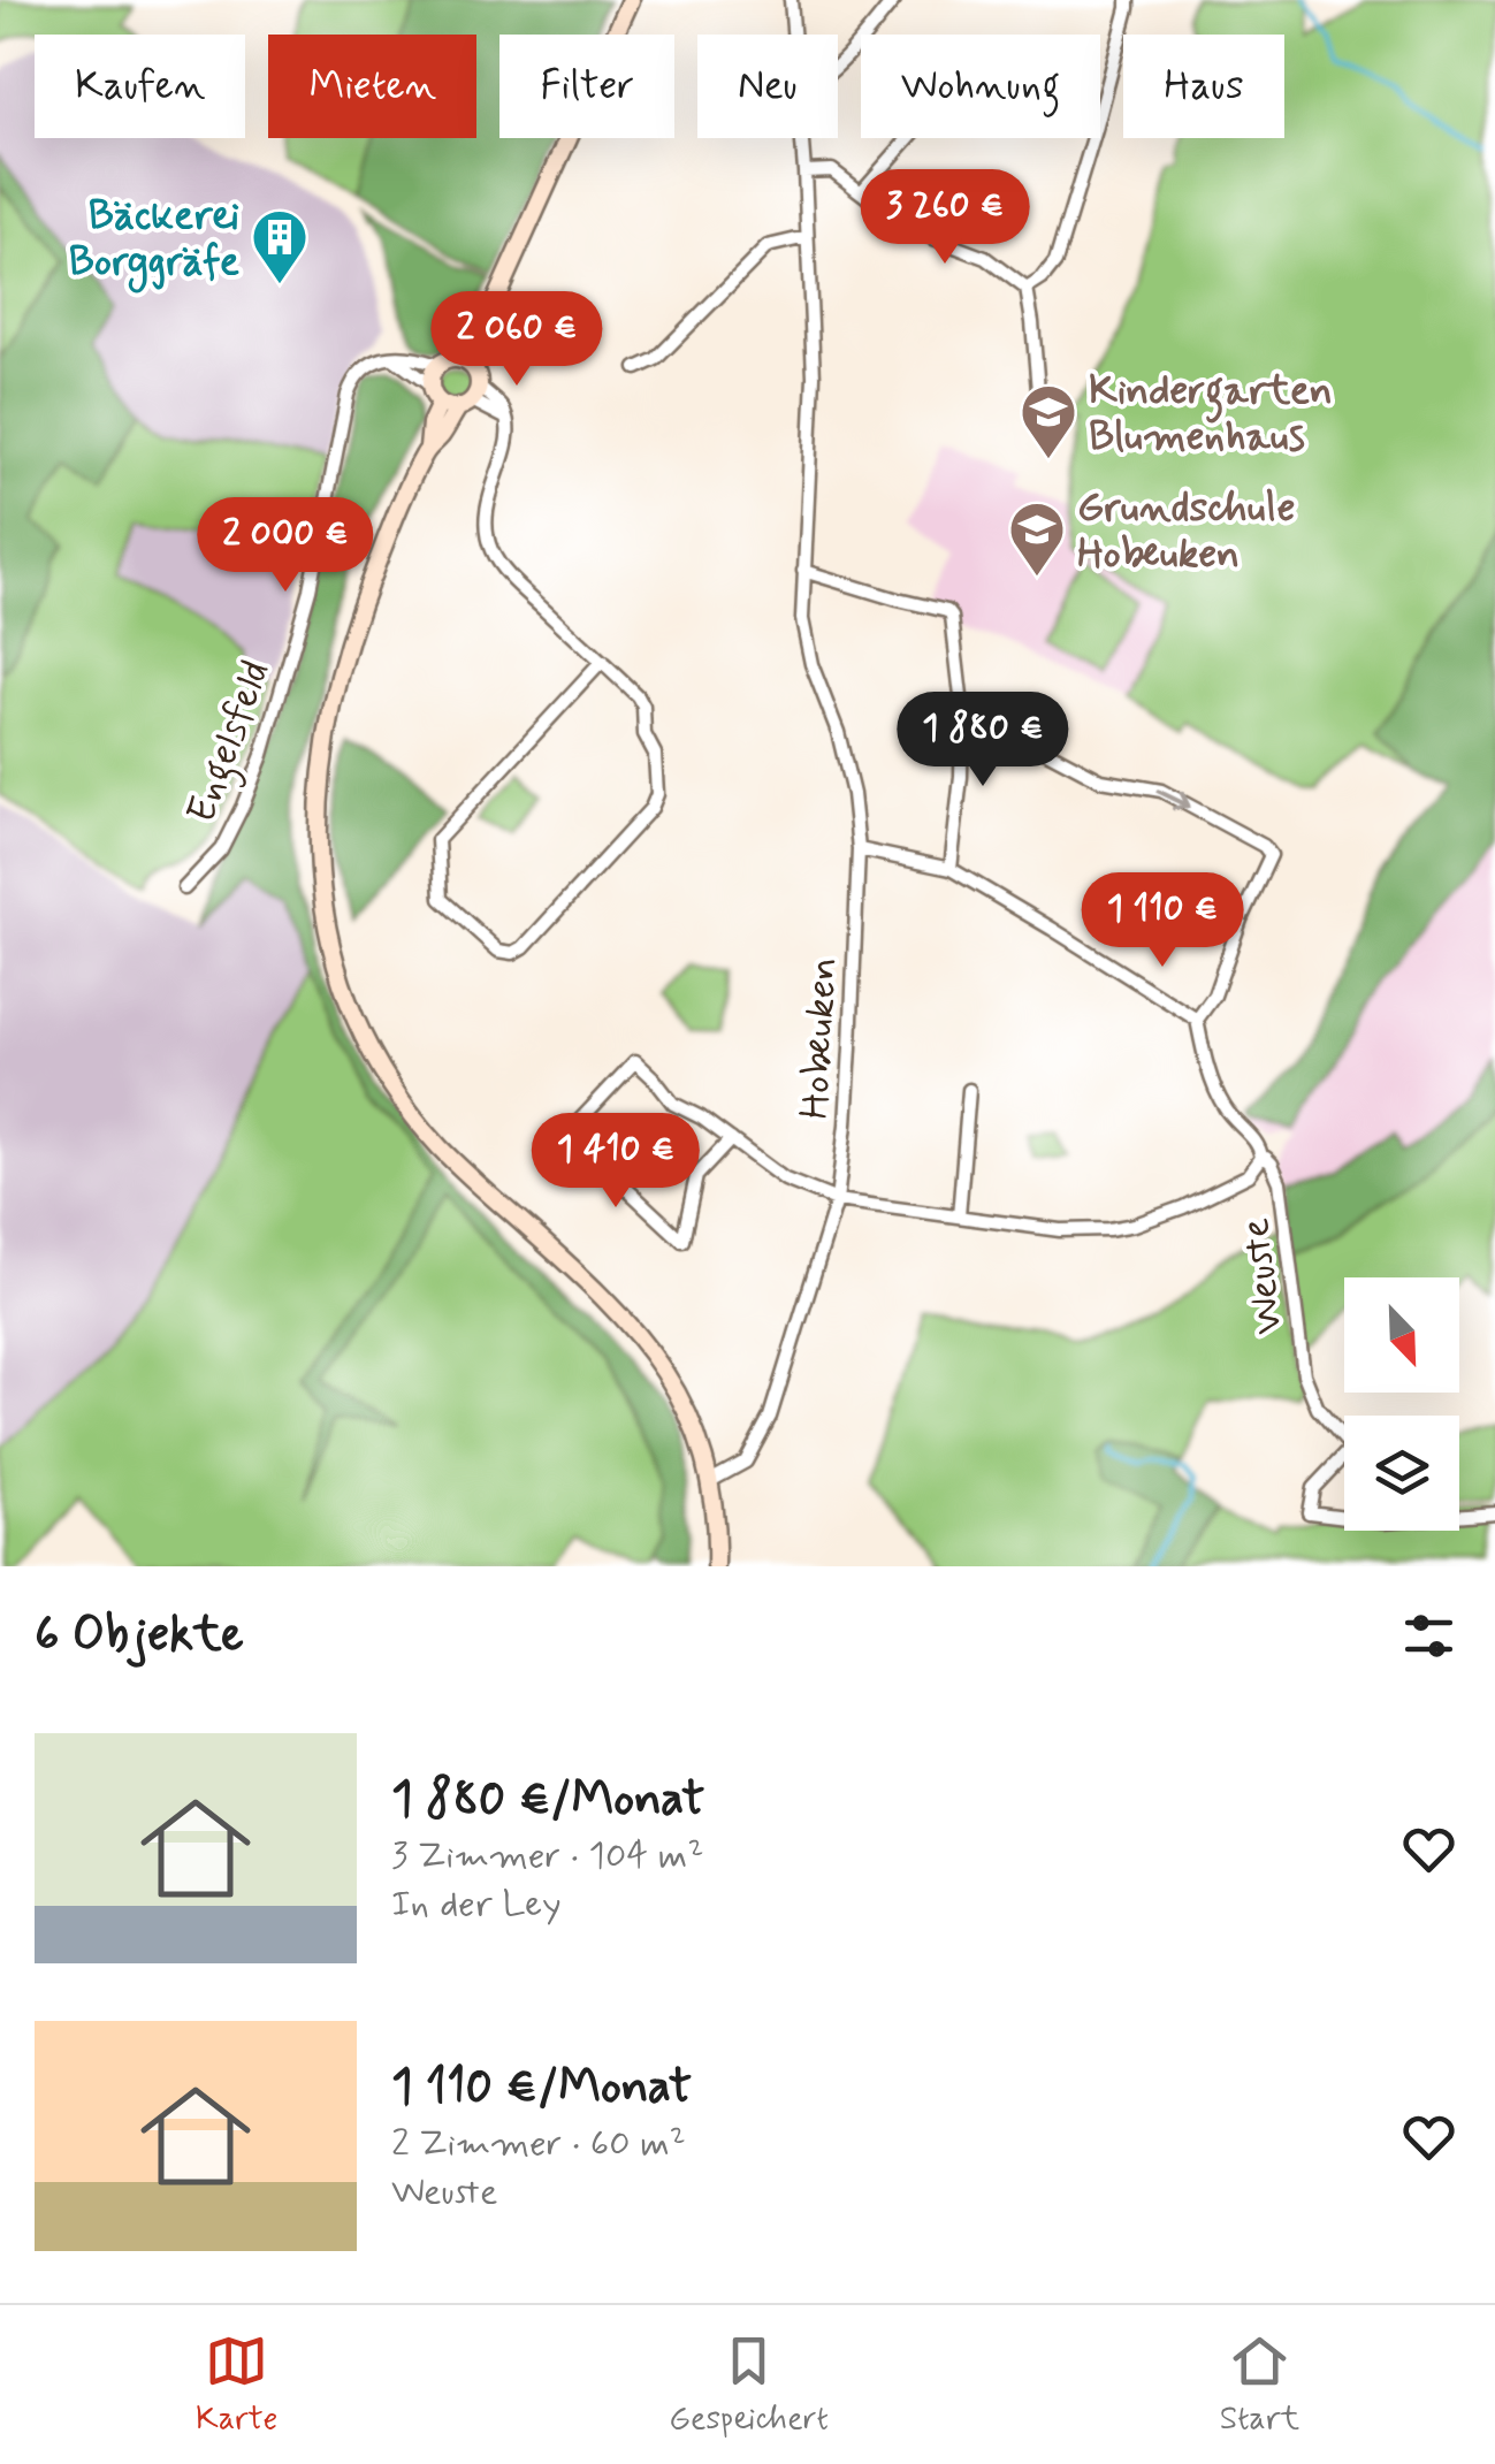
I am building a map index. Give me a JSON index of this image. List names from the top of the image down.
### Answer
{
  "streets": {
    "street": ["Engelsfeld", "Hobeuken", "Weuste"]
  },
  "places": {
    "building": ["Bäckerei Borggräfe"],
    "school or university": ["Kindergarten Blumenhaus", "Grundschule Hobeuken"]
  },
  "north": "bottom right",
  "page": {
    "chip": [
      "Kaufen",
      "Mieten",
      "Filter",
      "Neu",
      "Wohnung",
      "Haus"
    ],
    "price": [
      "3 260 €",
      "2 060 €",
      "2 000 €",
      "1 880 €",
      "1 110 €",
      "1 410 €"
    ],
    "heading": "6 Objekte",
    "list": [
      {
        "name": "1 880 €/Monat",
        "note": "3 Zimmer · 104 m² · In der Ley"
      },
      {
        "name": "1 110 €/Monat",
        "note": "2 Zimmer · 60 m² · Weuste"
      }
    ],
    "tabs": ["Karte", "Gespeichert", "Start"]
  }
}
